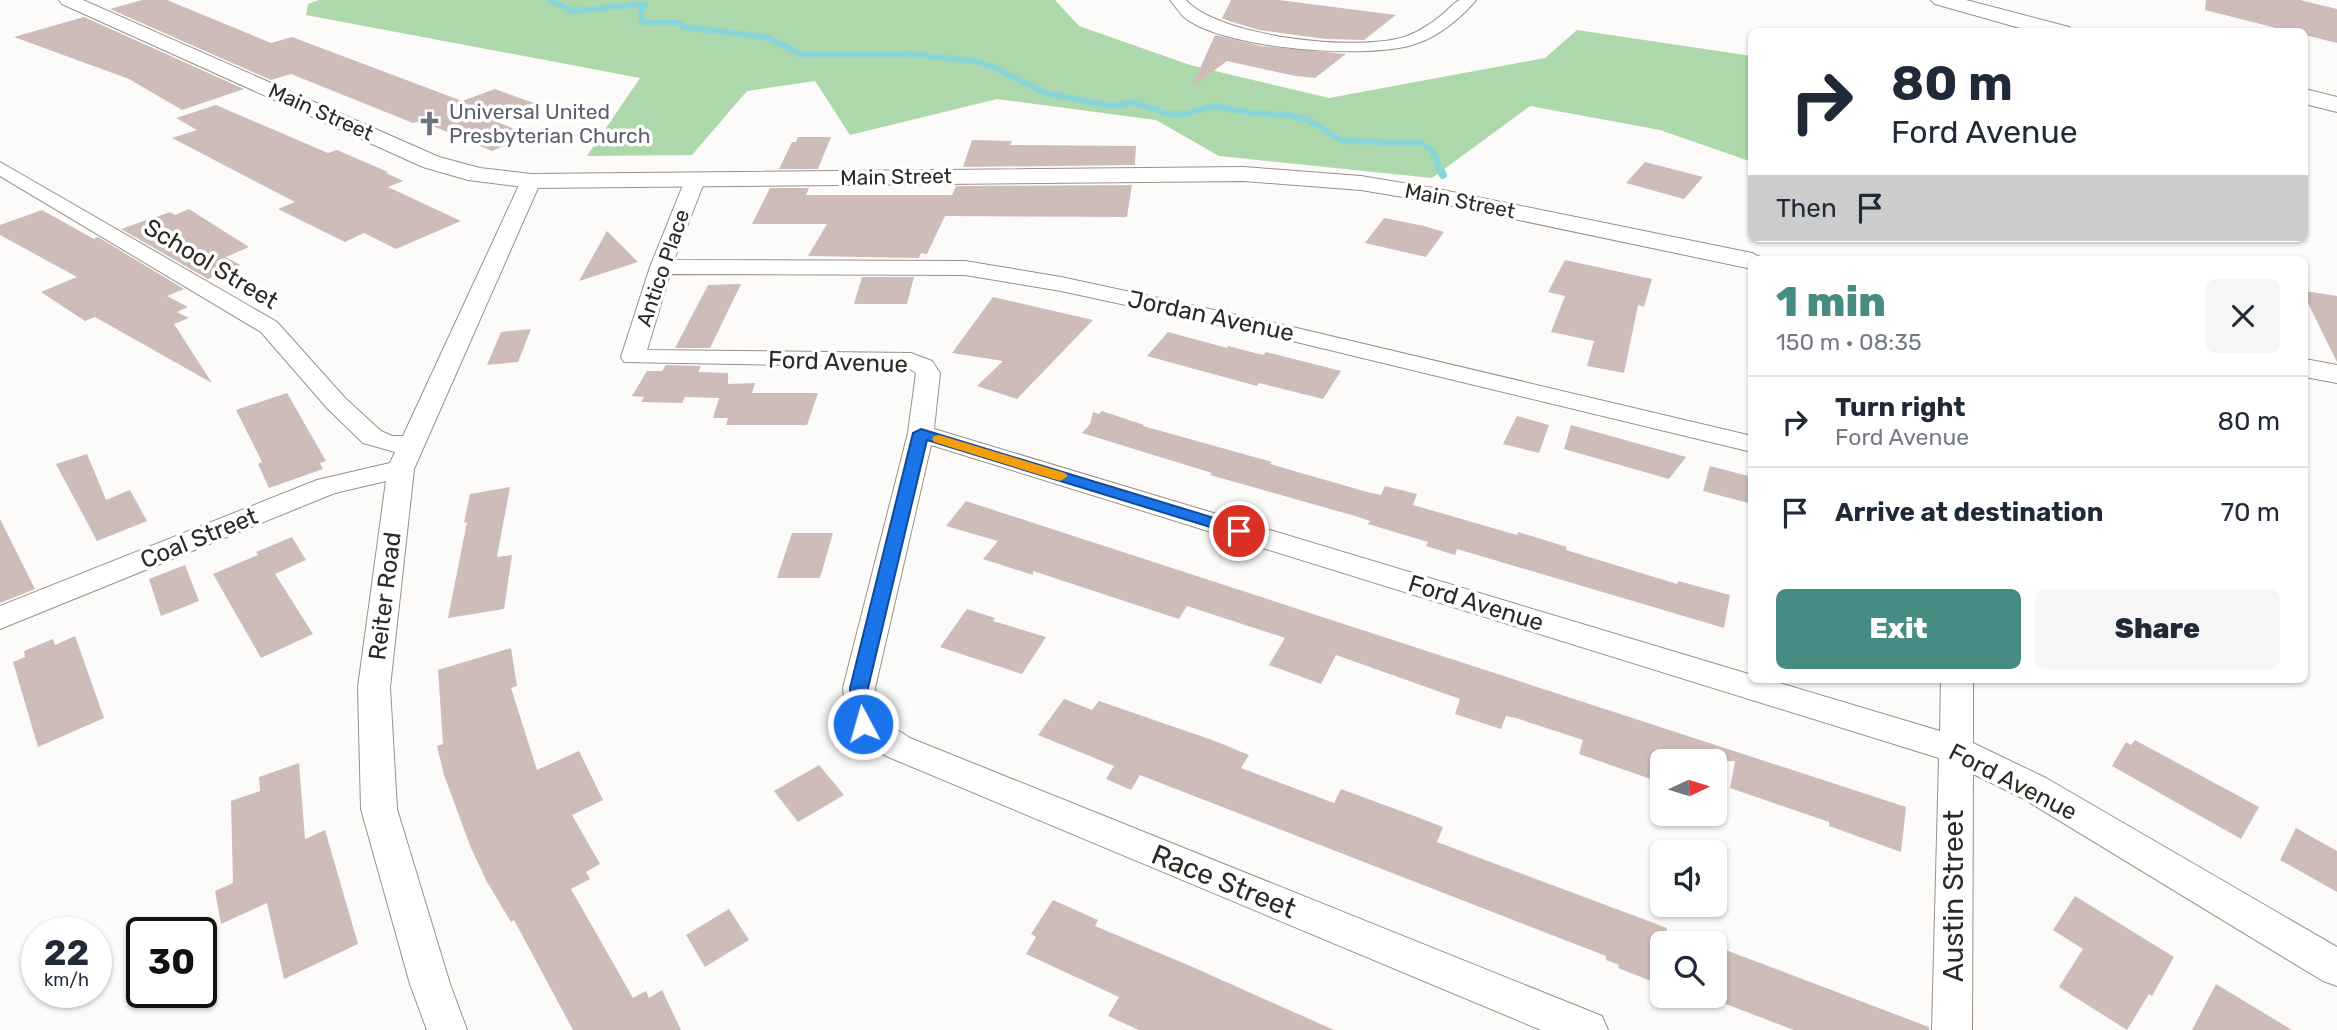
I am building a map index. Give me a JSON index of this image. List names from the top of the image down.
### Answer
{
  "streets": {
    "street": [
      "Main Street",
      "School Street",
      "Antico Place",
      "Jordan Avenue",
      "Ford Avenue",
      "Coal Street",
      "Reiter Road",
      "Race Street",
      "Austin Street"
    ]
  },
  "crossings": [
    ["Main Street", "Antico Place"],
    ["Main Street", "Reiter Road"],
    ["School Street", "Coal Street"],
    ["School Street", "Reiter Road"],
    ["Antico Place", "Jordan Avenue"],
    ["Antico Place", "Ford Avenue"],
    ["Ford Avenue", "Race Street"],
    ["Ford Avenue", "Austin Street"],
    ["Coal Street", "Reiter Road"]
  ],
  "places": {
    "church": ["Universal United Presbyterian Church"]
  },
  "north": "right",
  "page": {
    "turn": ["80 m", "Ford Avenue"],
    "then": "Then",
    "heading": ["1 min", "150 m · 08:35"],
    "list": [
      {
        "name": "Turn right",
        "note": "Ford Avenue",
        "value": "80 m"
      },
      {
        "name": "Arrive at destination",
        "value": "70 m"
      }
    ],
    "buttons": ["Exit", "Share"],
    "speed": "22 km/h",
    "limit": "30"
  }
}
